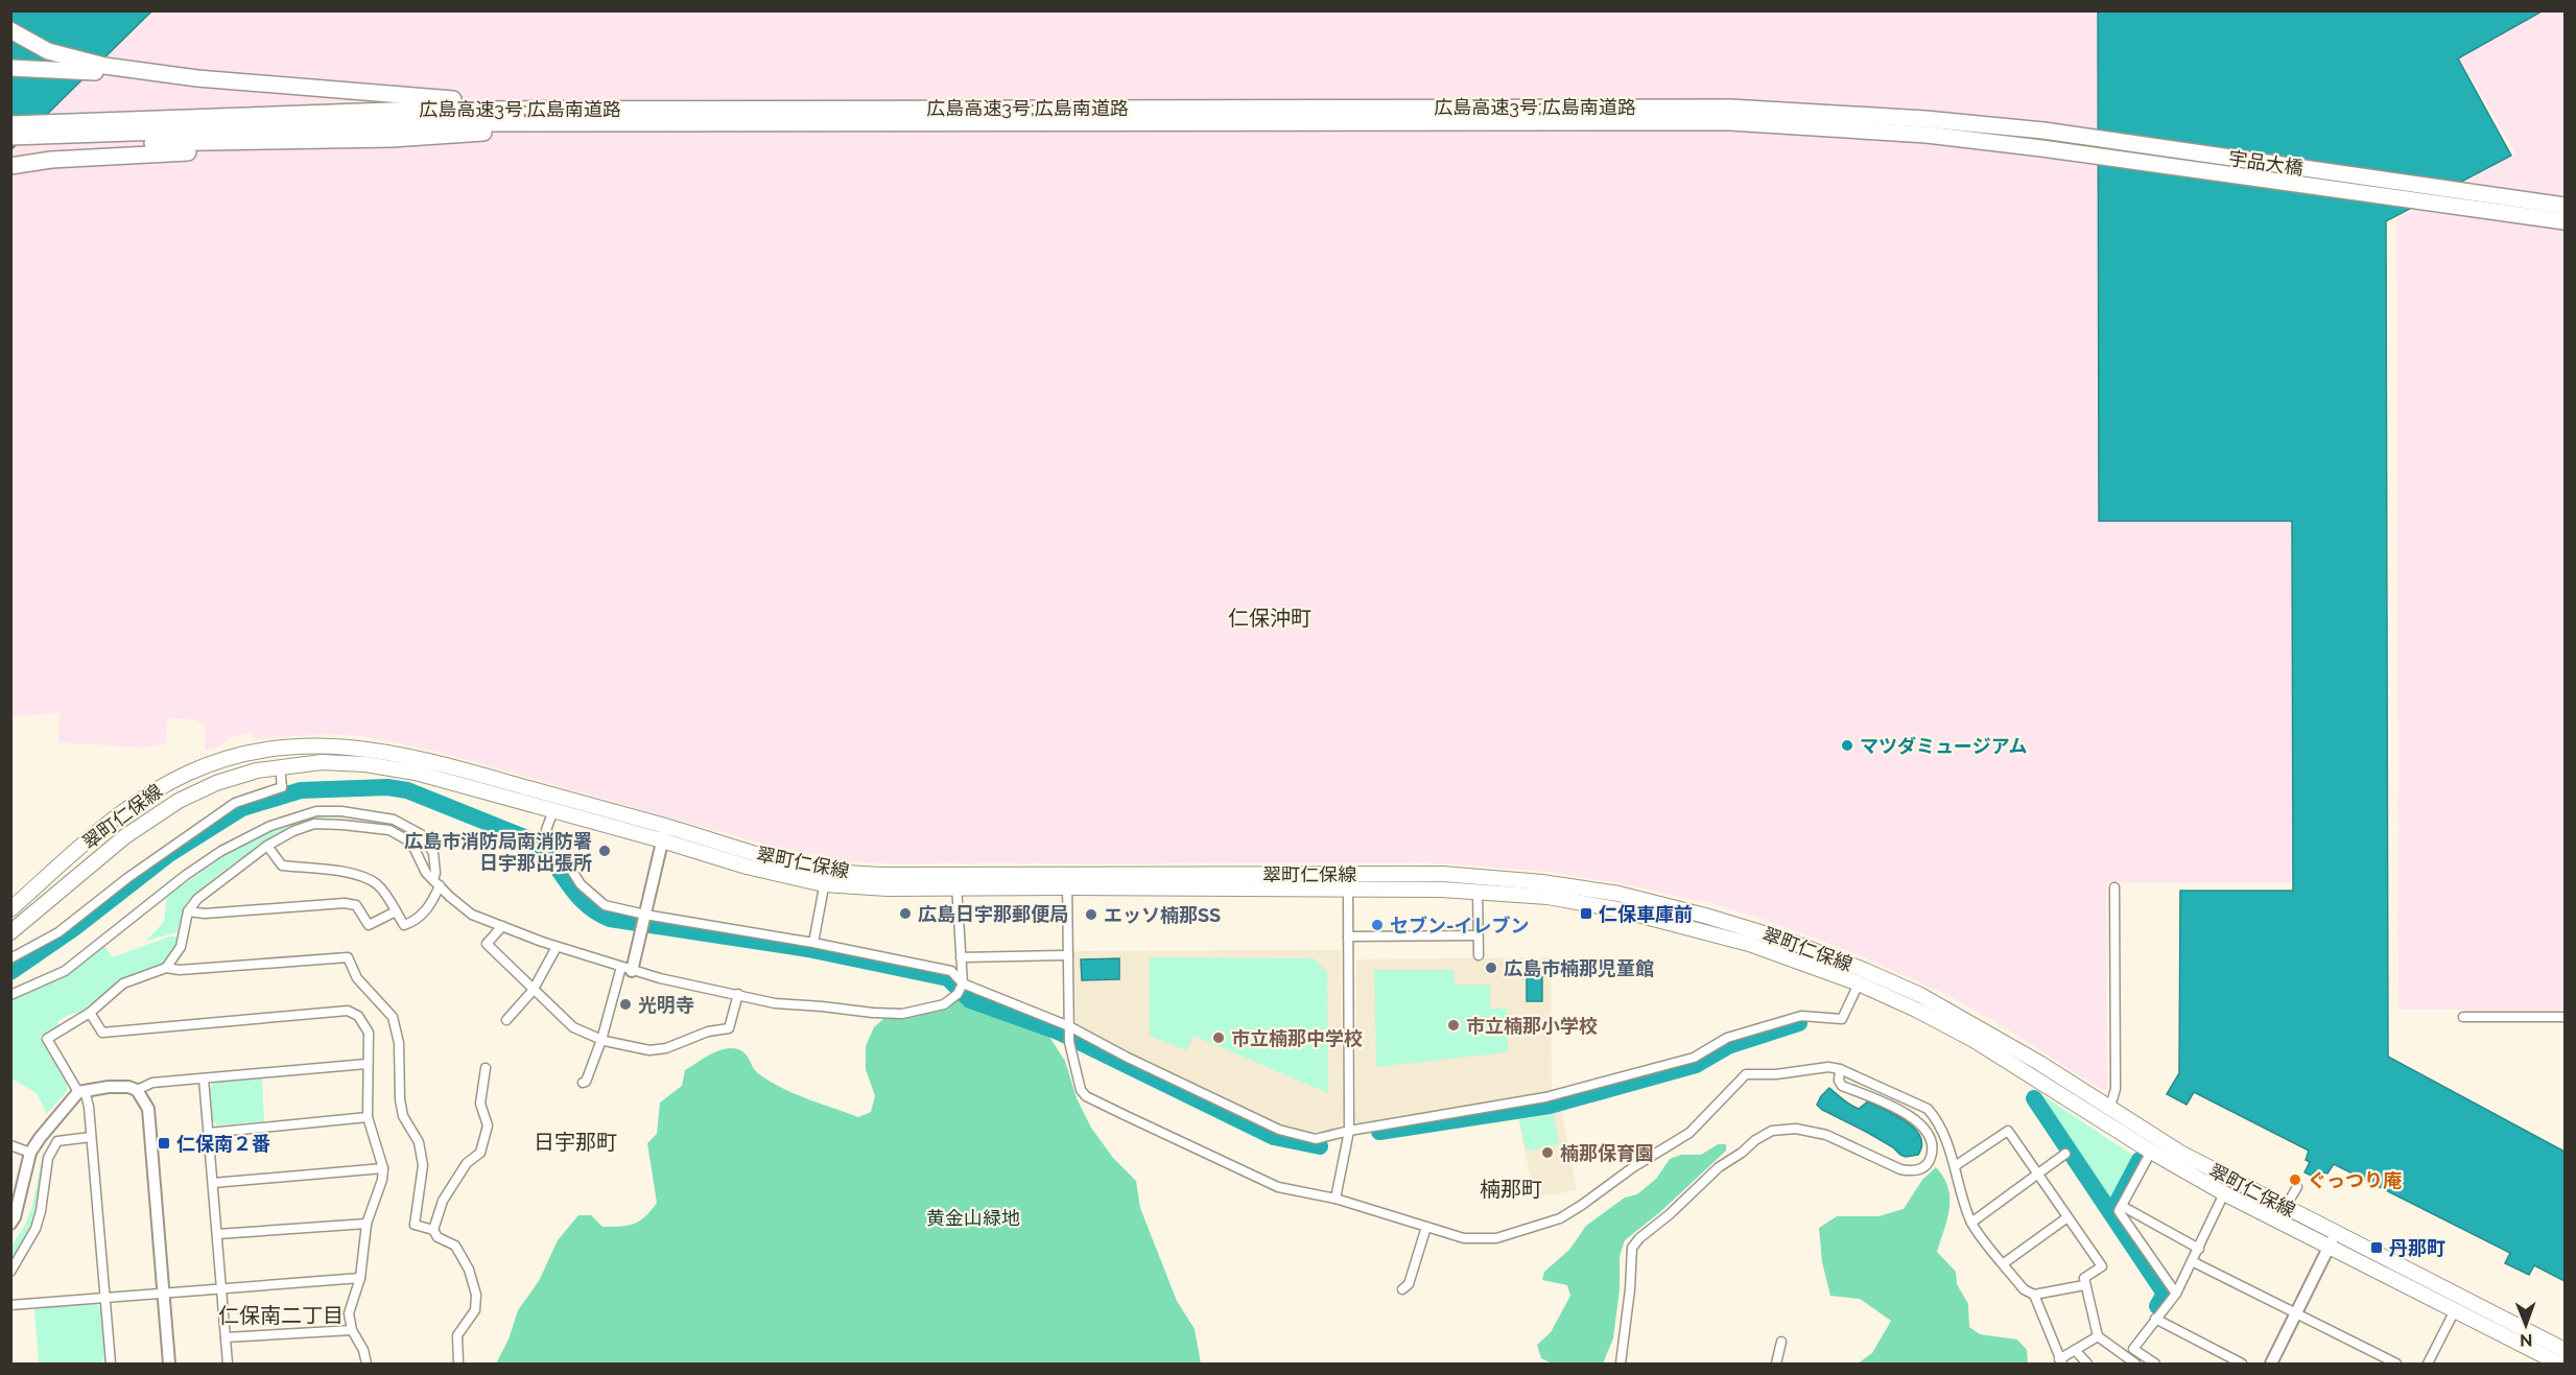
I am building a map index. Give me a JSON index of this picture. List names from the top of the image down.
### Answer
{
  "streets": {
    "highway": ["広島高速3号;広島南道路", "宇品大橋"],
    "main road": ["翠町仁保線"]
  },
  "crossings": [
    ["広島高速3号;広島南道路", "宇品大橋"]
  ],
  "districts": [
    "仁保沖町",
    "日宇那町",
    "楠那町",
    "仁保南二丁目"
  ],
  "parks": ["黄金山緑地"],
  "places": {
    "other": [
      "マツダミュージアム",
      "広島市消防局南消防署 日宇那出張所",
      "広島日宇那郵便局",
      "エッソ楠那SS",
      "セブン-イレブン",
      "広島市楠那児童館",
      "光明寺",
      "市立楠那小学校",
      "市立楠那中学校",
      "楠那保育園",
      "ぐっつり庵"
    ],
    "transit": ["仁保車庫前", "仁保南２番", "丹那町"]
  },
  "north": "bottom"
}
